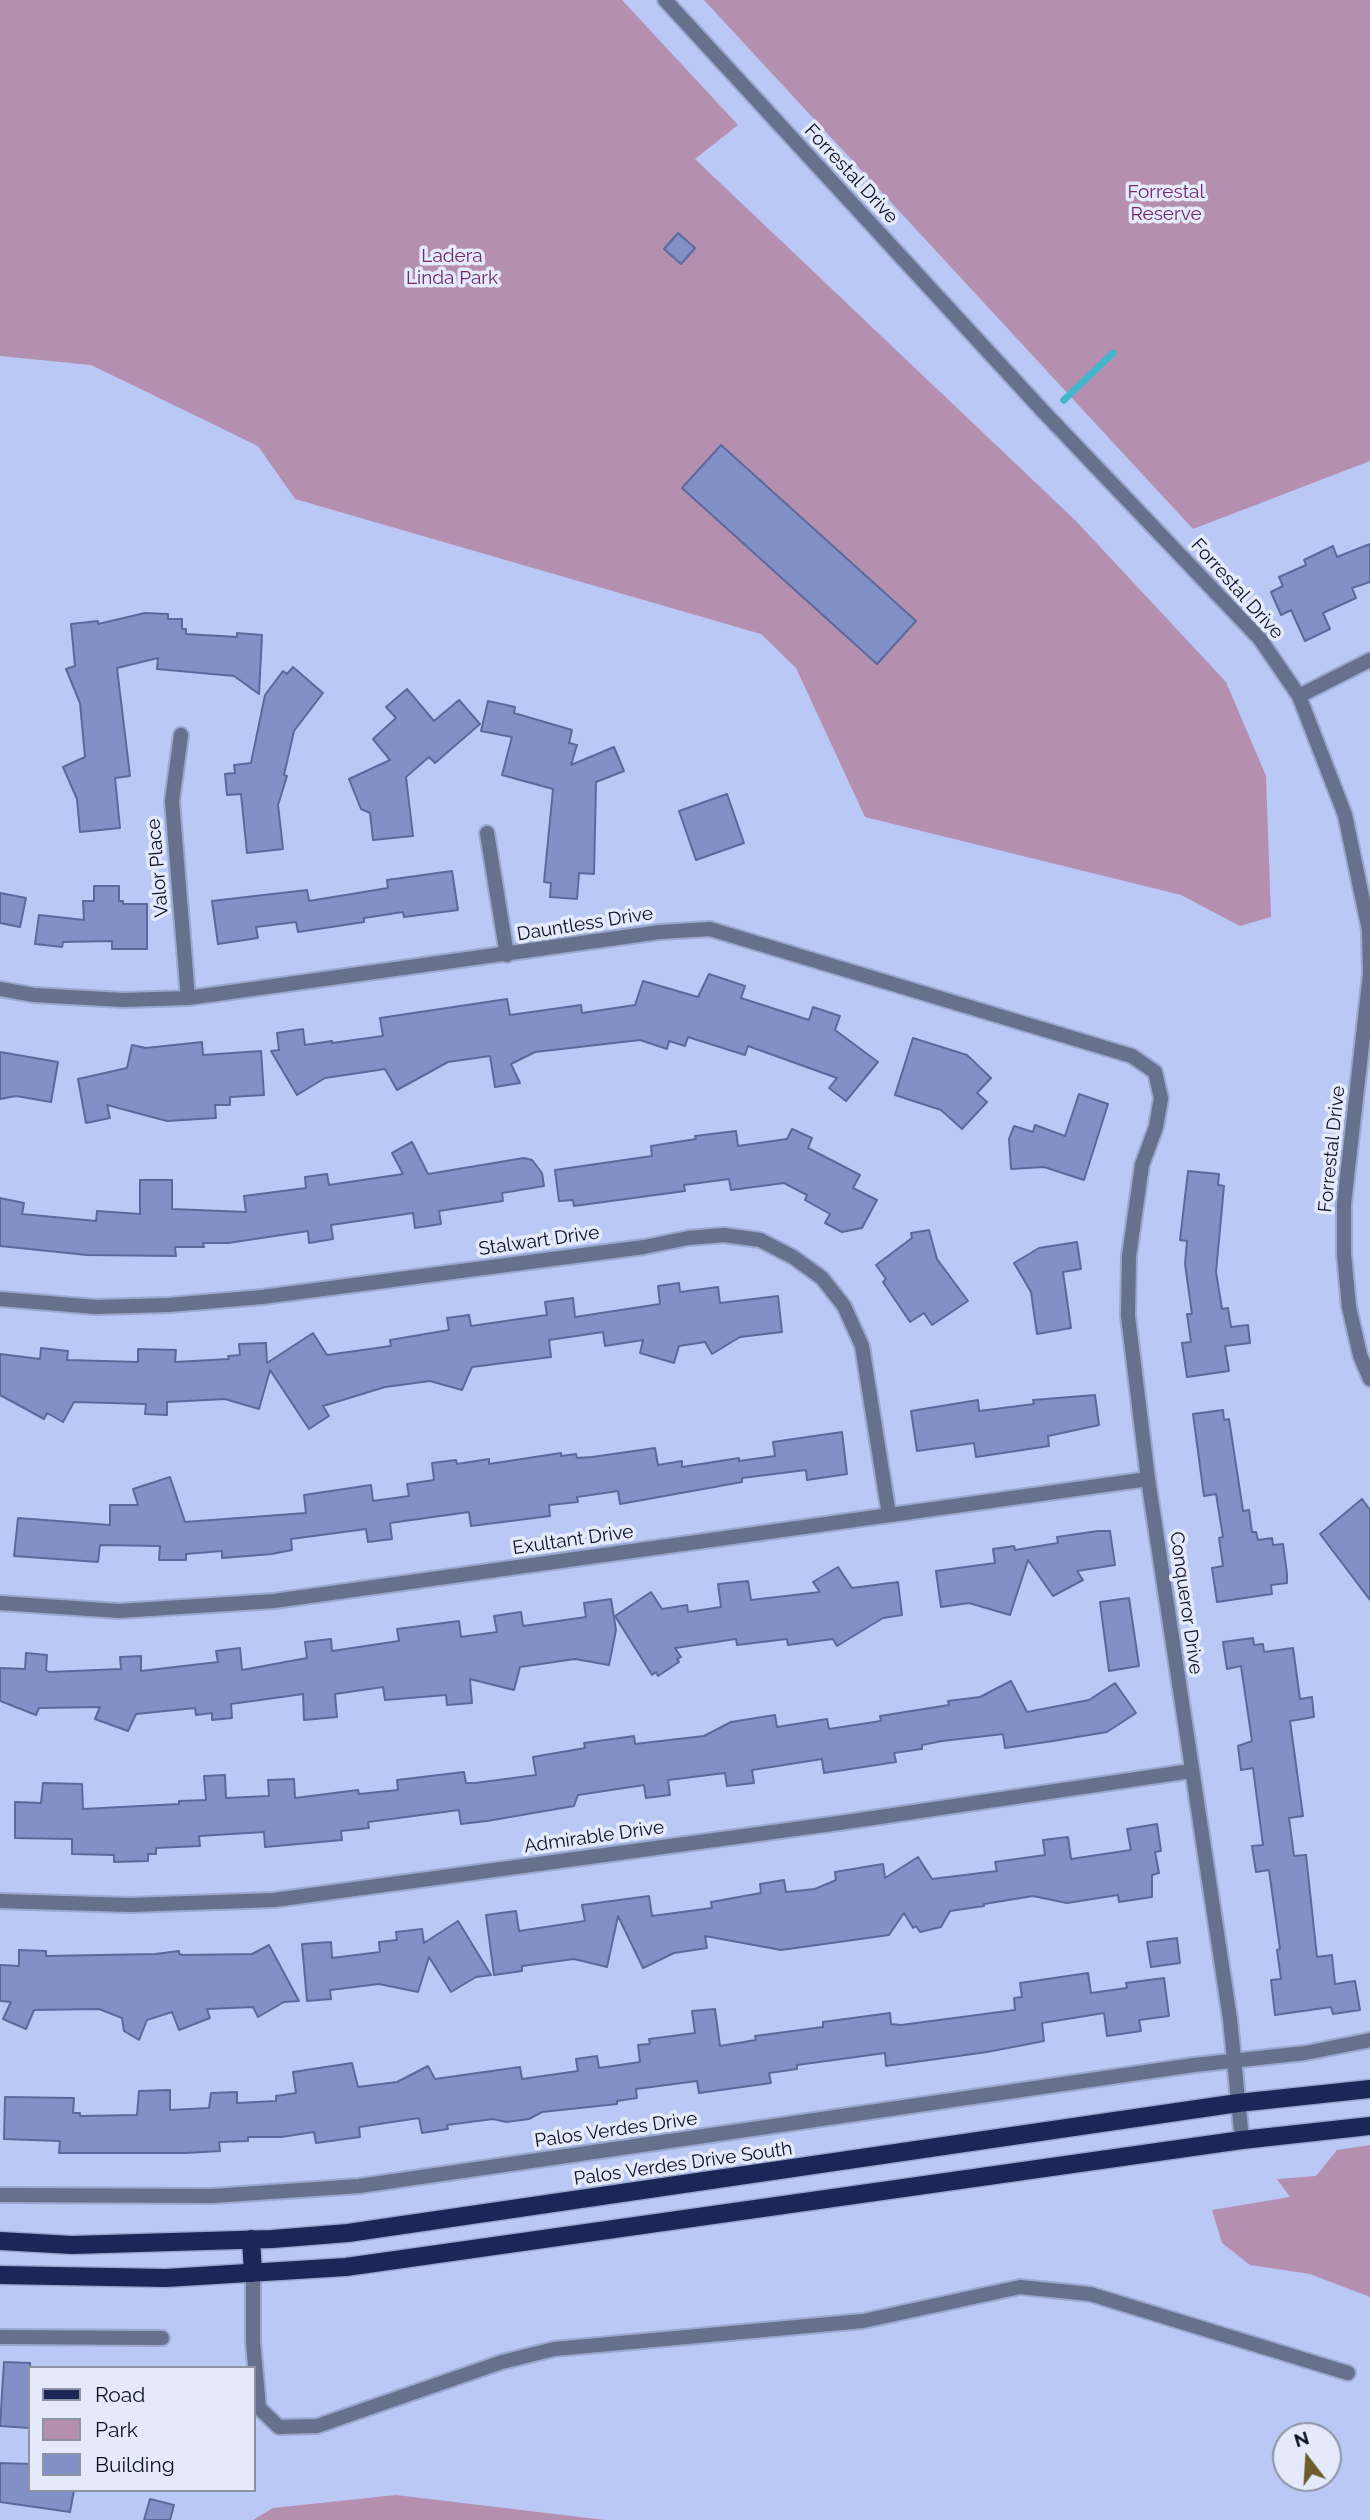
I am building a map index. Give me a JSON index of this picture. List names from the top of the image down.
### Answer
{
  "streets": {
    "main road": ["Palos Verdes Drive South"],
    "street": [
      "Forrestal Drive",
      "Valor Place",
      "Dauntless Drive",
      "Stalwart Drive",
      "Exultant Drive",
      "Conqueror Drive",
      "Admirable Drive",
      "Palos Verdes Drive"
    ]
  },
  "crossings": [
    ["Valor Place", "Dauntless Drive"],
    ["Dauntless Drive", "Conqueror Drive"],
    ["Stalwart Drive", "Exultant Drive"],
    ["Exultant Drive", "Conqueror Drive"],
    ["Conqueror Drive", "Admirable Drive"],
    ["Conqueror Drive", "Palos Verdes Drive"],
    ["Conqueror Drive", "Palos Verdes Drive South"]
  ],
  "parks": ["Forrestal Reserve", "Ladera Linda Park"],
  "legend": ["Road", "Park", "Building"],
  "north": "top"
}
